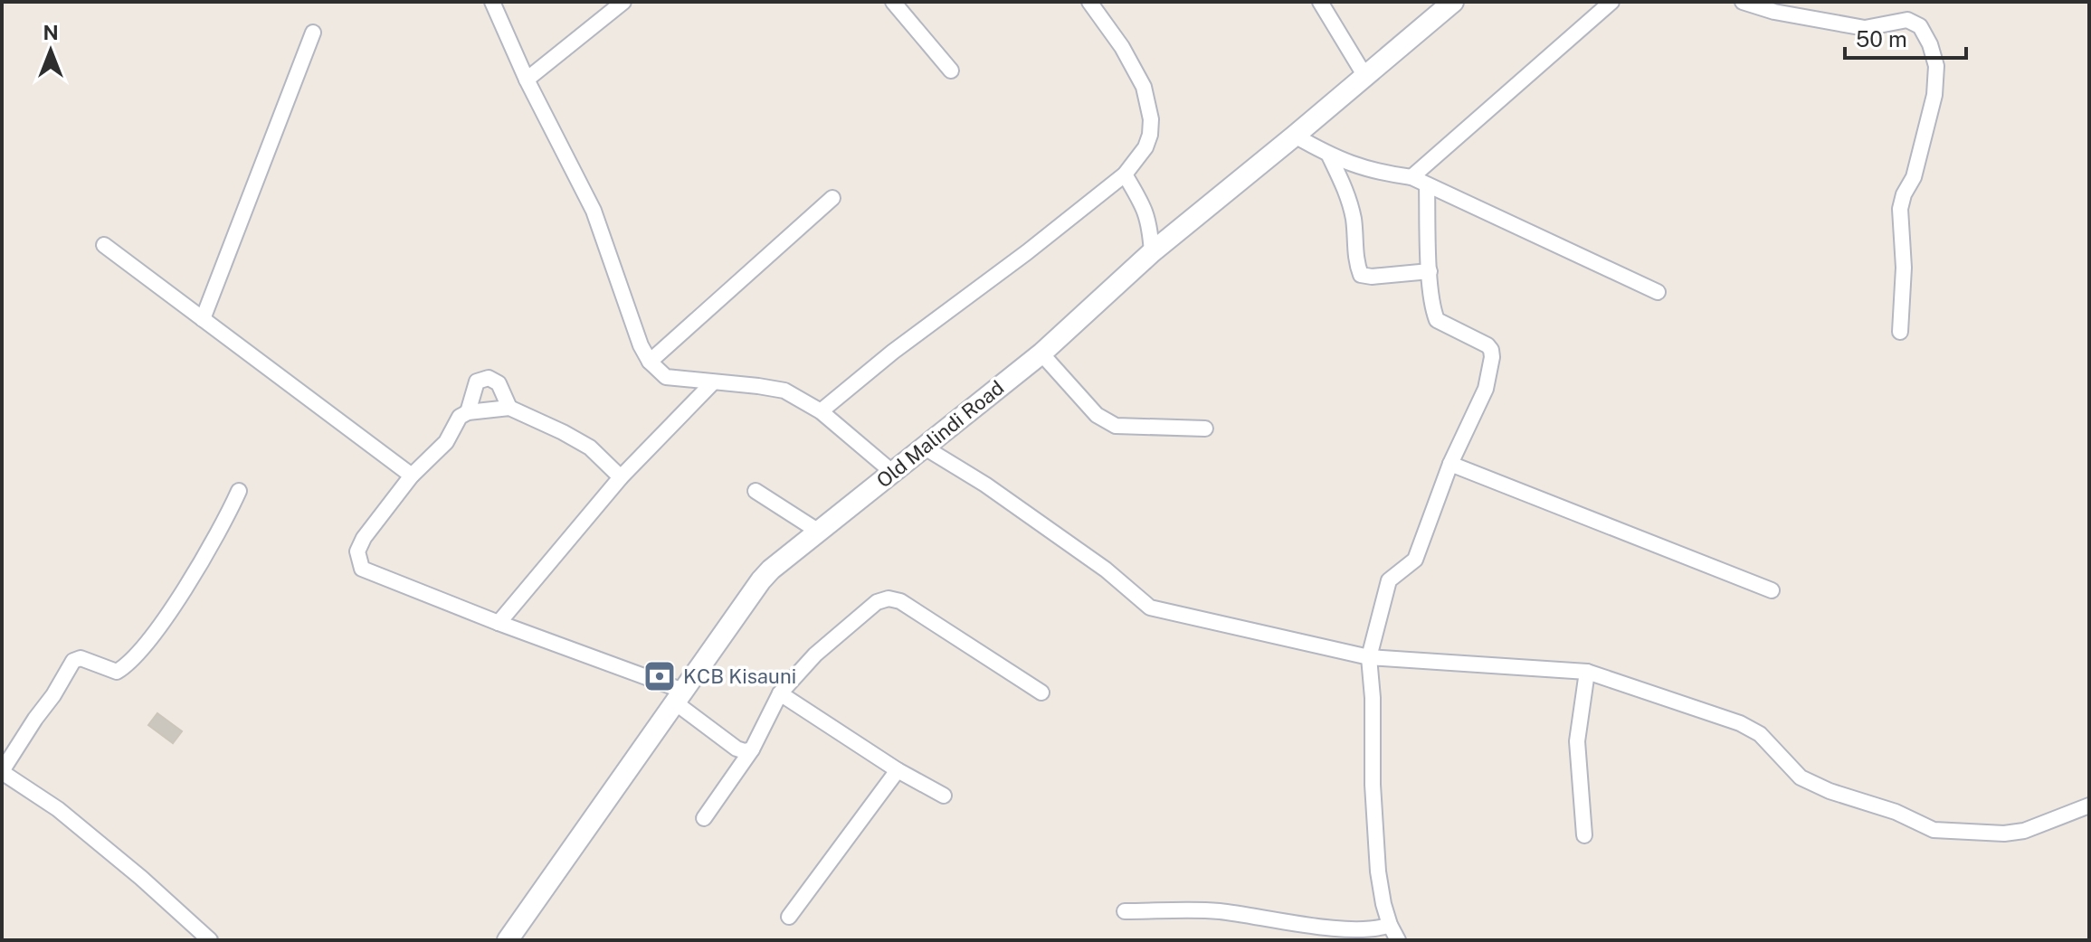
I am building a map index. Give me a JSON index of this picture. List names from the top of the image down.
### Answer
{
  "streets": {
    "main road": ["Old Malindi Road"]
  },
  "places": {
    "bank": ["KCB Kisauni"]
  },
  "scale_bar": "50 m",
  "north": "top"
}
